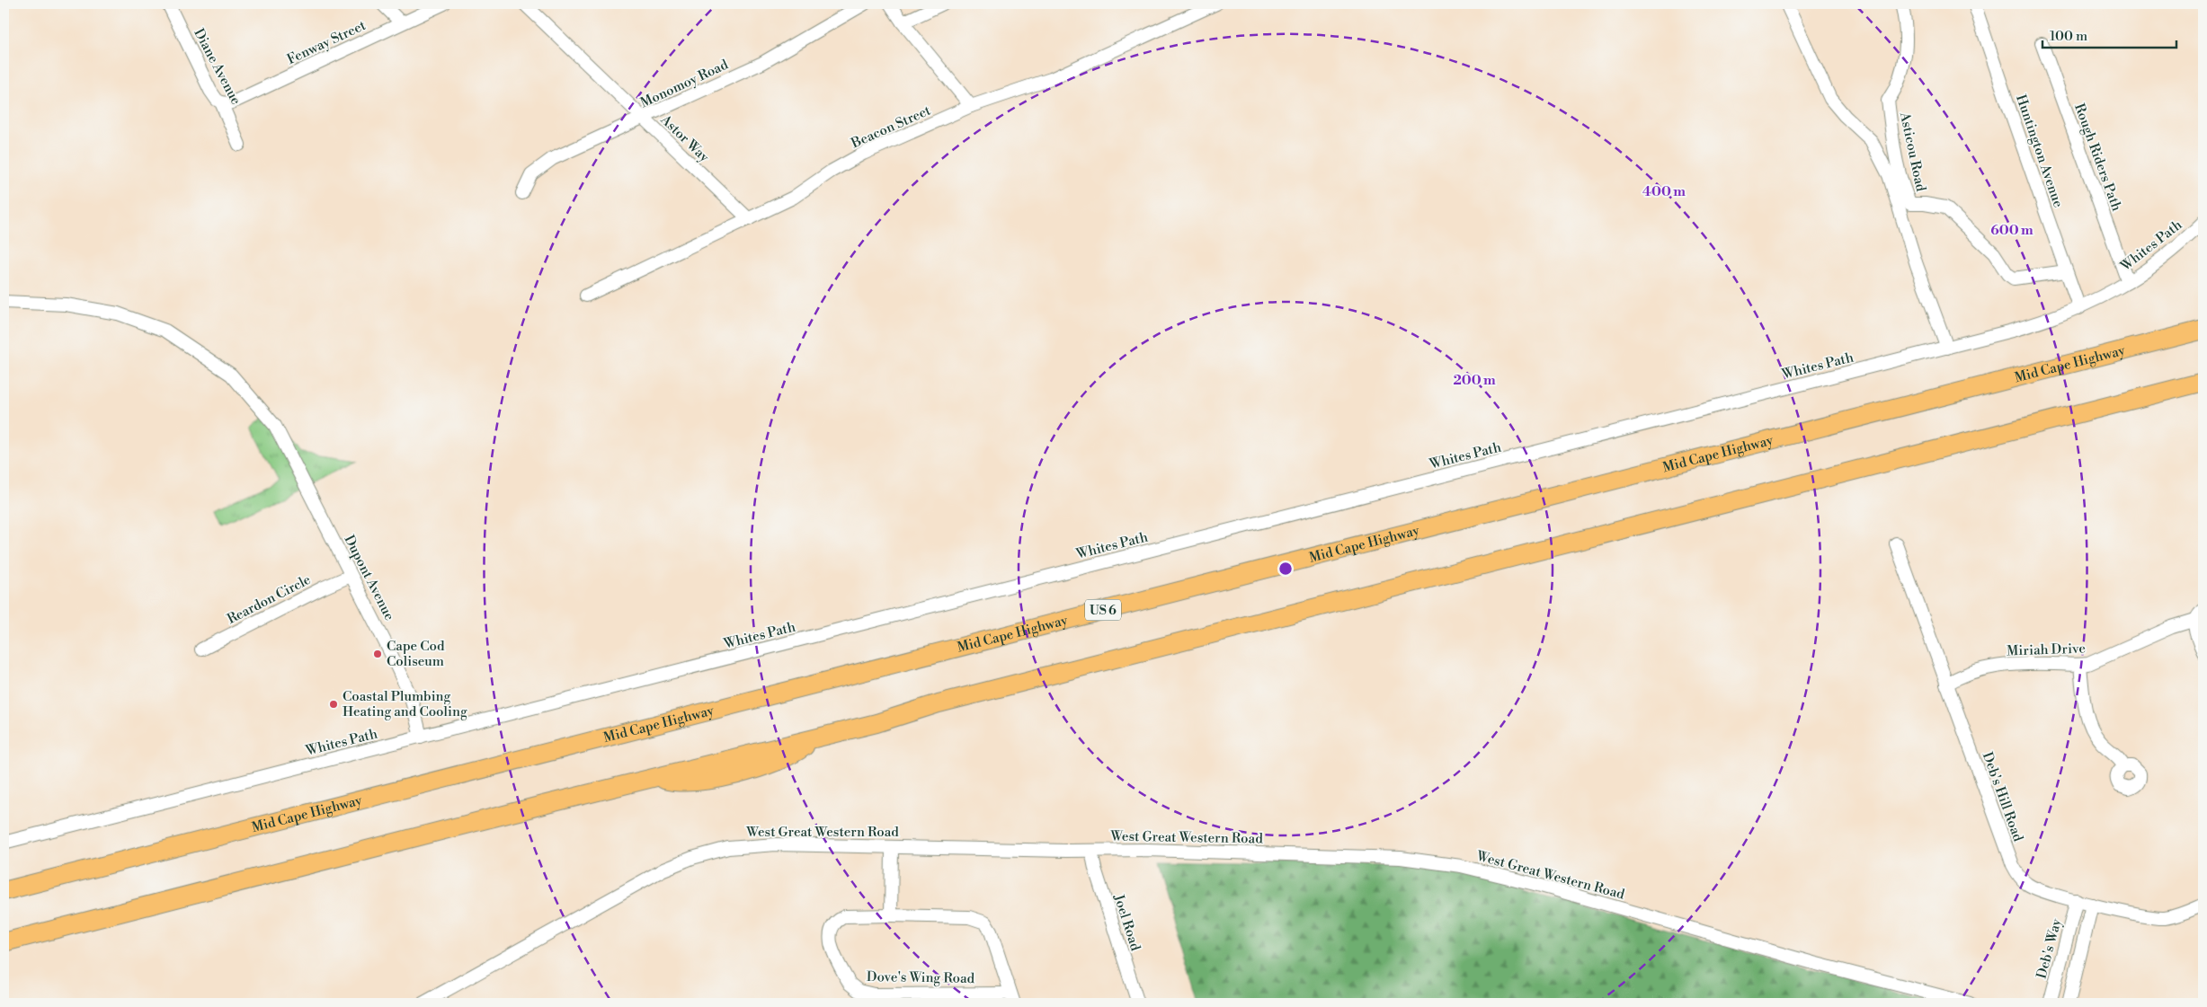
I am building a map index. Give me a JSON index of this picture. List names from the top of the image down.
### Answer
{
  "streets": {
    "highway": ["Mid Cape Highway", "US 6"],
    "street": [
      "Fenway Street",
      "Diane Avenue",
      "Monomoy Road",
      "Beacon Street",
      "Astor Way",
      "Huntington Avenue",
      "Asticou Road",
      "Rough Riders Path",
      "Whites Path",
      "Dupont Avenue",
      "Reardon Circle",
      "Miriah Drive",
      "Deb's Hill Road",
      "West Great Western Road",
      "Joel Road",
      "Deb's Way",
      "Dove's Wing Road"
    ]
  },
  "crossings": [
    ["Fenway Street", "Diane Avenue"],
    ["Monomoy Road", "Astor Way"],
    ["Beacon Street", "Astor Way"],
    ["Huntington Avenue", "Asticou Road"],
    ["Huntington Avenue", "Whites Path"],
    ["Rough Riders Path", "Whites Path"],
    ["Whites Path", "Dupont Avenue"],
    ["Dupont Avenue", "Reardon Circle"],
    ["Miriah Drive", "Deb's Hill Road"],
    ["Deb's Hill Road", "Deb's Way"],
    ["West Great Western Road", "Joel Road"]
  ],
  "places": ["Cape Cod Coliseum", "Coastal Plumbing Heating and Cooling"],
  "scale_bar": "100 m",
  "rings": ["400 m", "600 m", "200 m"]
}
